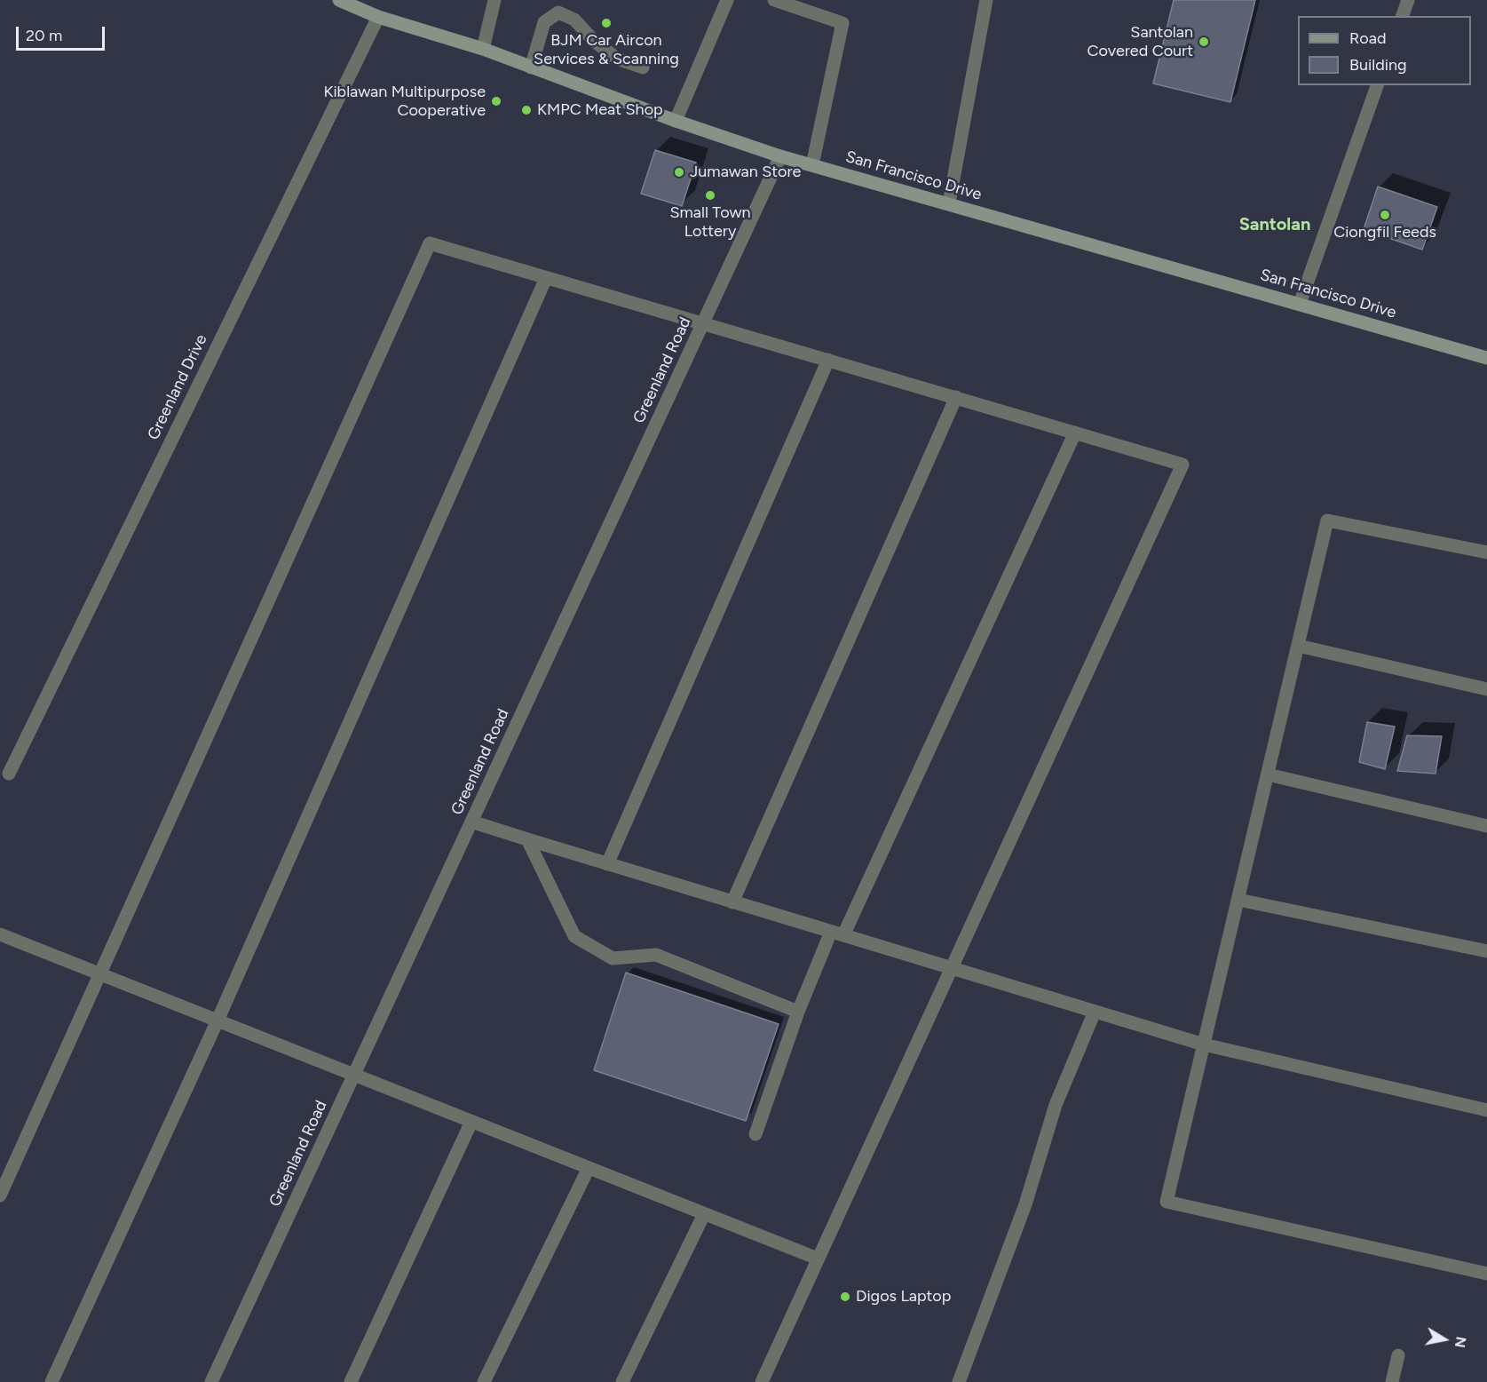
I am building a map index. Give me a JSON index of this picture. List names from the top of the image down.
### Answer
{
  "streets": {
    "street": ["San Francisco Drive", "Greenland Road", "Greenland Drive"]
  },
  "crossings": [
    ["San Francisco Drive", "Greenland Road"],
    ["San Francisco Drive", "Greenland Drive"]
  ],
  "districts": ["Santolan"],
  "places": [
    "BJM Car Aircon Services & Scanning",
    "Santolan Covered Court",
    "Kiblawan Multipurpose Cooperative",
    "KMPC Meat Shop",
    "Jumawan Store",
    "Small Town Lottery",
    "Ciongfil Feeds",
    "Digos Laptop"
  ],
  "legend": ["Road", "Building"],
  "scale_bar": "20 m",
  "north": "right"
}
